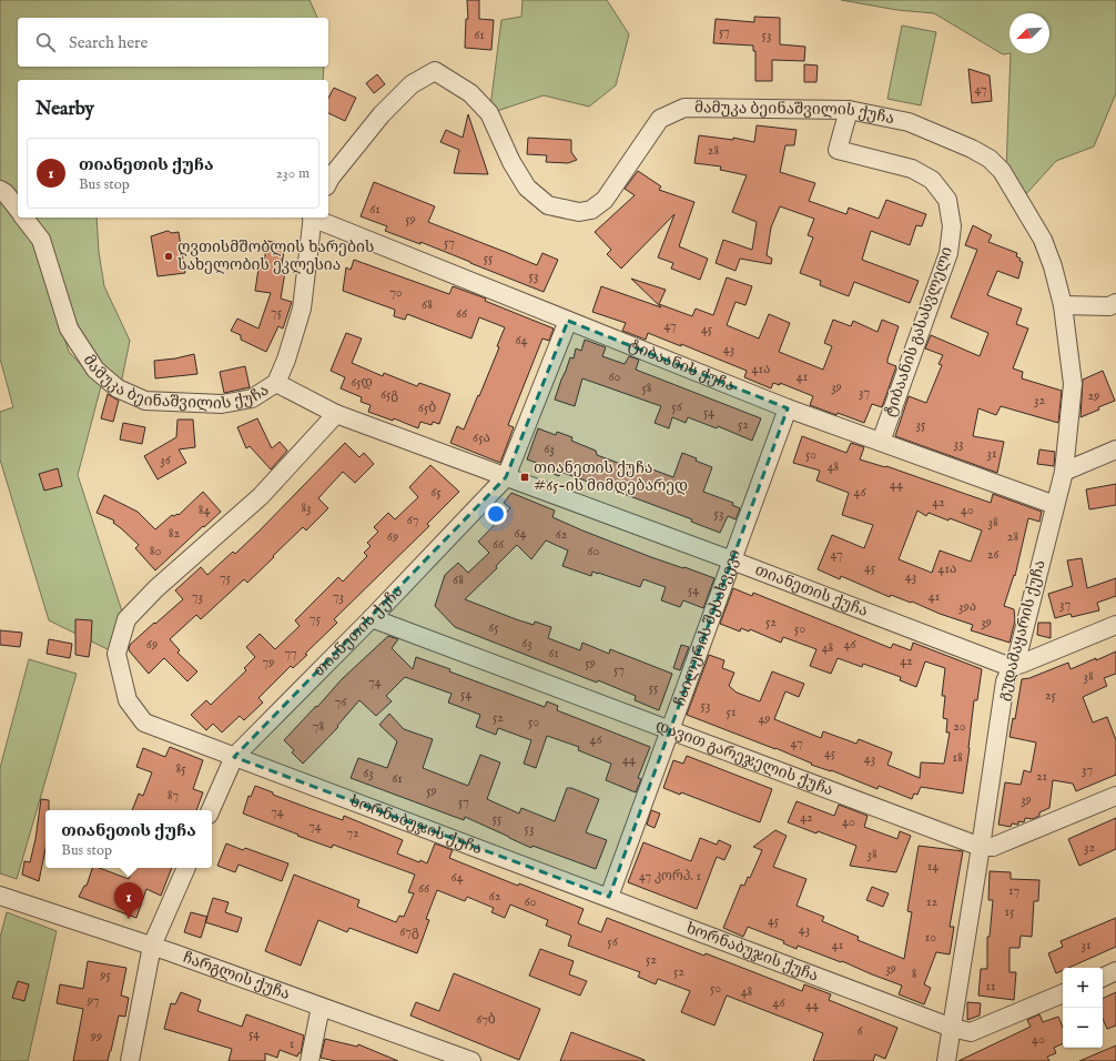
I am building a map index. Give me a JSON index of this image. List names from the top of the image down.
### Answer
{
  "streets": {
    "street": [
      "მამუკა ბეინაშვილის ქუჩა",
      "ტიბაანის გასასვლელი",
      "ტიბაანის ქუჩა",
      "თიანეთის ქუჩა",
      "ჩაილურის შესახვევი",
      "გუდამაყარის ქუჩა",
      "დავით გარეჯელის ქუჩა",
      "ხორნაბუჯის ქუჩა",
      "ჩარგლის ქუჩა"
    ]
  },
  "crossings": [
    ["მამუკა ბეინაშვილის ქუჩა", "ტიბაანის გასასვლელი"],
    ["მამუკა ბეინაშვილის ქუჩა", "თიანეთის ქუჩა"],
    ["მამუკა ბეინაშვილის ქუჩა", "გუდამაყარის ქუჩა"],
    ["ტიბაანის გასასვლელი", "ტიბაანის ქუჩა"],
    ["ტიბაანის ქუჩა", "თიანეთის ქუჩა"],
    ["ტიბაანის ქუჩა", "ჩაილურის შესახვევი"],
    ["ტიბაანის ქუჩა", "გუდამაყარის ქუჩა"],
    ["თიანეთის ქუჩა", "ჩაილურის შესახვევი"],
    ["თიანეთის ქუჩა", "გუდამაყარის ქუჩა"],
    ["თიანეთის ქუჩა", "დავით გარეჯელის ქუჩა"],
    ["თიანეთის ქუჩა", "ხორნაბუჯის ქუჩა"],
    ["ჩაილურის შესახვევი", "დავით გარეჯელის ქუჩა"],
    ["ჩაილურის შესახვევი", "ხორნაბუჯის ქუჩა"],
    ["გუდამაყარის ქუჩა", "დავით გარეჯელის ქუჩა"],
    ["გუდამაყარის ქუჩა", "ხორნაბუჯის ქუჩა"]
  ],
  "places": {
    "other": ["ღვთისმშობლის ხარების სახელობის ეკლესია"],
    "transit": ["თიანეთის ქუჩა #65-ის მიმდებარედ"]
  },
  "house_numbers": [
    "57",
    "61",
    "53",
    "47",
    "28",
    "61",
    "59",
    "57",
    "55",
    "53",
    "70",
    "68",
    "75",
    "66",
    "47",
    "45",
    "64",
    "43",
    "41ა",
    "60",
    "41",
    "65დ",
    "39",
    "58",
    "37",
    "65გ",
    "29",
    "32",
    "56",
    "65ბ",
    "54",
    "52",
    "35",
    "65ა",
    "33",
    "63",
    "31",
    "50",
    "36",
    "48",
    "44",
    "65",
    "46",
    "42",
    "83",
    "84",
    "40",
    "53",
    "67",
    "38",
    "82",
    "64",
    "62",
    "69",
    "28",
    "66",
    "80",
    "60",
    "47",
    "26",
    "45",
    "41ა",
    "43",
    "75",
    "68",
    "54",
    "73",
    "73",
    "41",
    "37",
    "39ა",
    "75",
    "52",
    "39",
    "65",
    "50",
    "63",
    "69",
    "46",
    "48",
    "77",
    "61",
    "42",
    "79",
    "59",
    "57",
    "38",
    "74",
    "55",
    "54",
    "25",
    "76",
    "53",
    "51",
    "52",
    "49",
    "50",
    "78",
    "20",
    "46",
    "47",
    "45",
    "18",
    "43",
    "44",
    "85",
    "37",
    "63",
    "21",
    "61",
    "59",
    "87",
    "39",
    "57",
    "74",
    "42",
    "55",
    "40",
    "74",
    "53",
    "72",
    "32",
    "38",
    "14",
    "47 კორპ. 1",
    "64",
    "66",
    "17",
    "62",
    "60",
    "12",
    "15",
    "45",
    "43",
    "67გ",
    "10",
    "56",
    "41",
    "31",
    "52",
    "39",
    "52",
    "8",
    "95",
    "11",
    "50",
    "48",
    "97",
    "46",
    "44",
    "67ბ",
    "6",
    "54",
    "99",
    "40",
    "1"
  ],
  "north": "bottom left",
  "page": {
    "search": "Search here",
    "heading": "Nearby",
    "list": [
      {
        "mark": "1",
        "name": "თიანეთის ქუჩა",
        "note": "Bus stop",
        "value": "230 m"
      }
    ],
    "popup": ["თიანეთის ქუჩა", "Bus stop"],
    "pins": "1",
    "map_buttons": ["+", "−"]
  }
}
